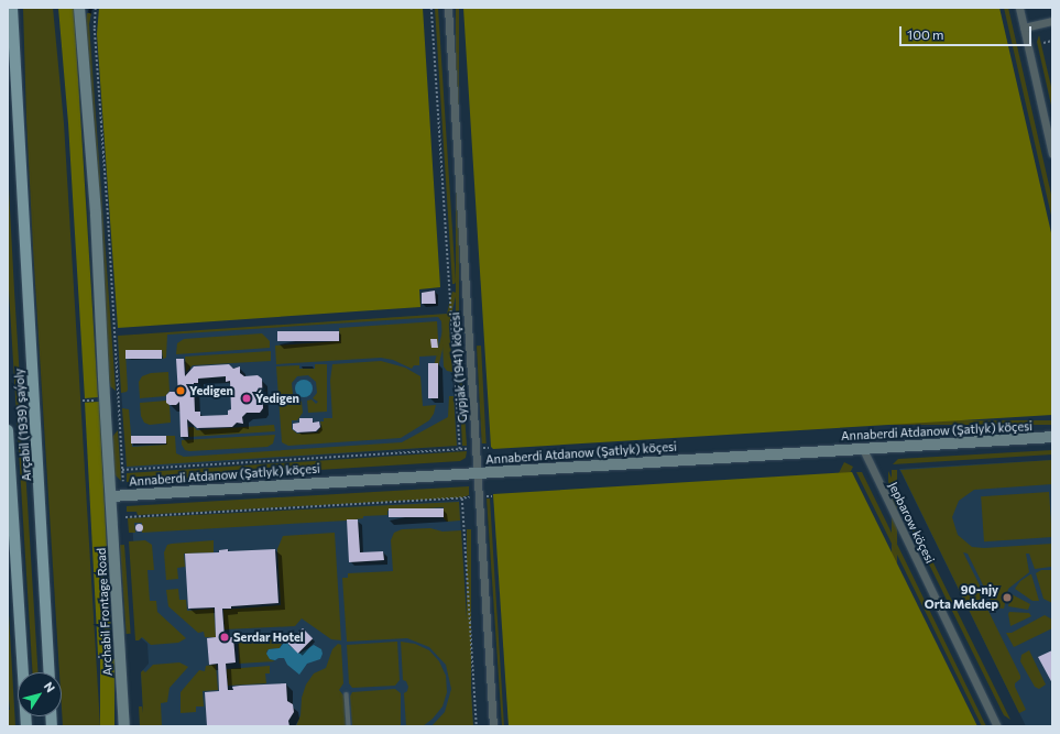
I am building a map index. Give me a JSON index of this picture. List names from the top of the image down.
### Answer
{
  "streets": {
    "main road": ["Arçabil (1939) şaýoly"],
    "street": [
      "Gypjak (1941) köçesi",
      "Annaberdi Atdanow (Şatlyk) köçesi",
      "Jepbarow köçesi",
      "Archabil Frontage Road"
    ]
  },
  "crossings": [
    ["Gypjak (1941) köçesi", "Annaberdi Atdanow (Şatlyk) köçesi"],
    ["Annaberdi Atdanow (Şatlyk) köçesi", "Jepbarow köçesi"],
    ["Annaberdi Atdanow (Şatlyk) köçesi", "Archabil Frontage Road"]
  ],
  "places": [
    "Yedigen",
    "Ýedigen",
    "90-njy Orta Mekdep",
    "Serdar Hotel"
  ],
  "scale_bar": "100 m",
  "north": "top right"
}
